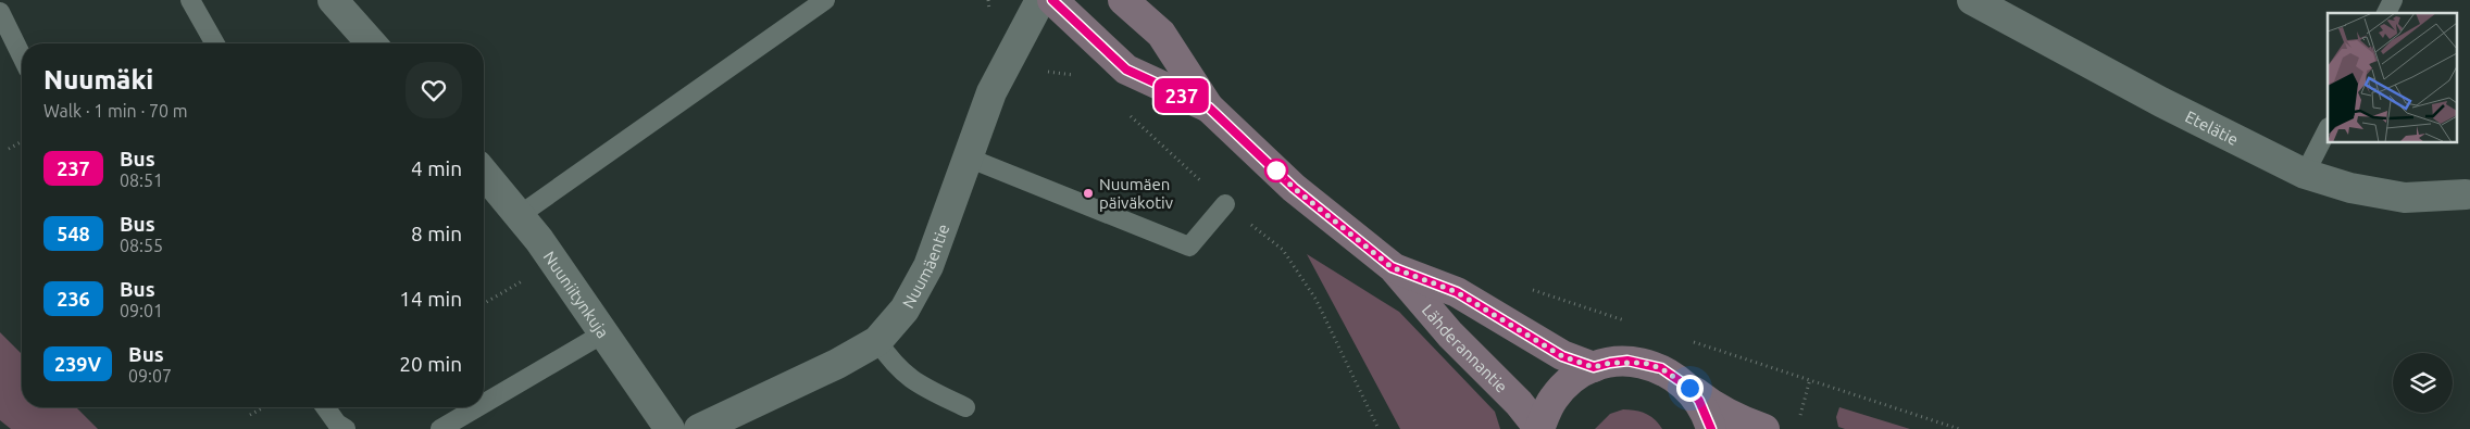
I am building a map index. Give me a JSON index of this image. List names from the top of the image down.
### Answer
{
  "streets": {
    "main road": ["Lähderannantie"],
    "street": ["Etelätie", "Nuumäentie", "Nuuniitynkuja"]
  },
  "places": ["Nuumäen päiväkotiv"],
  "lines": ["bus line 237"],
  "page": {
    "on_map": "237",
    "heading": ["Nuumäki", "Walk · 1 min · 70 m"],
    "list": [
      {
        "mark": "237",
        "name": "Bus",
        "note": "08:51",
        "value": "4 min"
      },
      {
        "mark": "548",
        "name": "Bus",
        "note": "08:55",
        "value": "8 min"
      },
      {
        "mark": "236",
        "name": "Bus",
        "note": "09:01",
        "value": "14 min"
      },
      {
        "mark": "239V",
        "name": "Bus",
        "note": "09:07",
        "value": "20 min"
      }
    ]
  }
}
